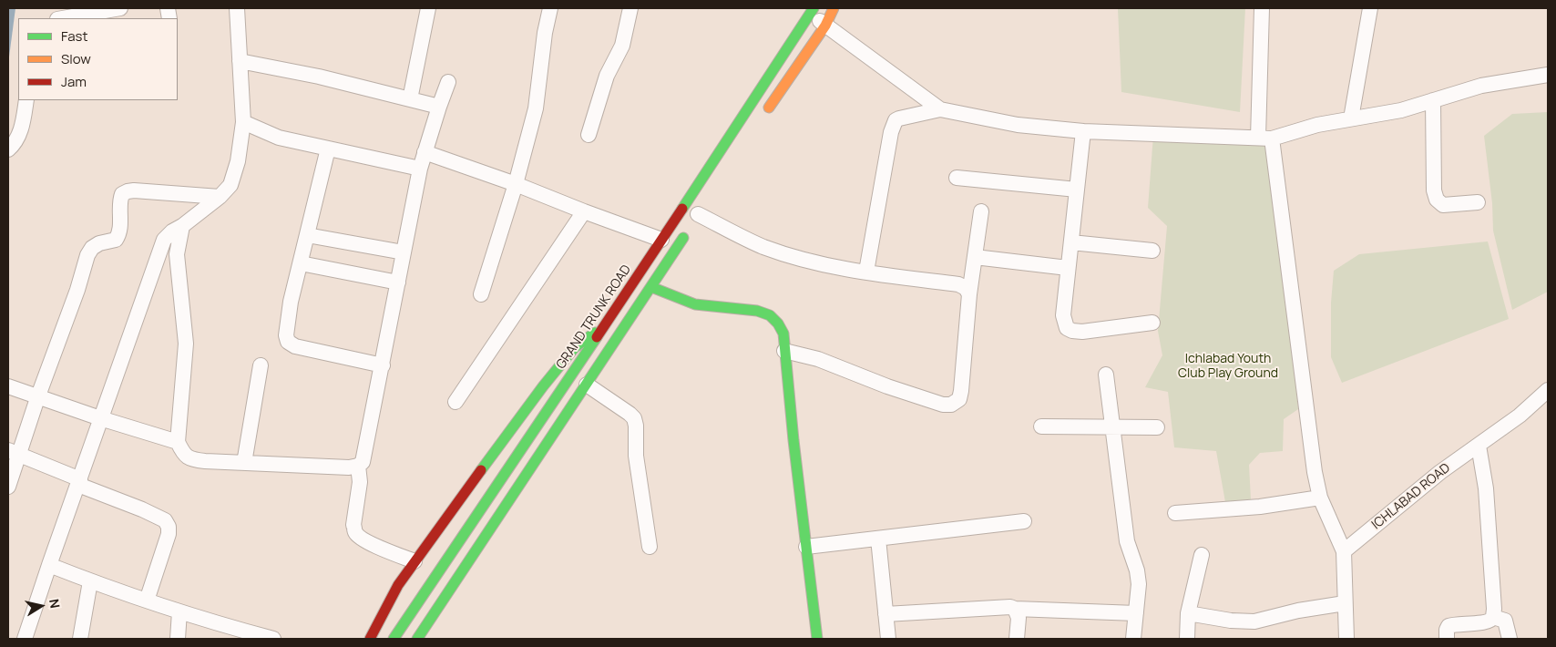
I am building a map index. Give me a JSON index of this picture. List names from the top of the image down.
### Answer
{
  "streets": {
    "main road": ["GRAND TRUNK ROAD"],
    "street": ["ICHLABAD ROAD"]
  },
  "parks": ["Ichlabad Youth Club Play Ground"],
  "legend": ["Fast", "Slow", "Jam"],
  "north": "right"
}
